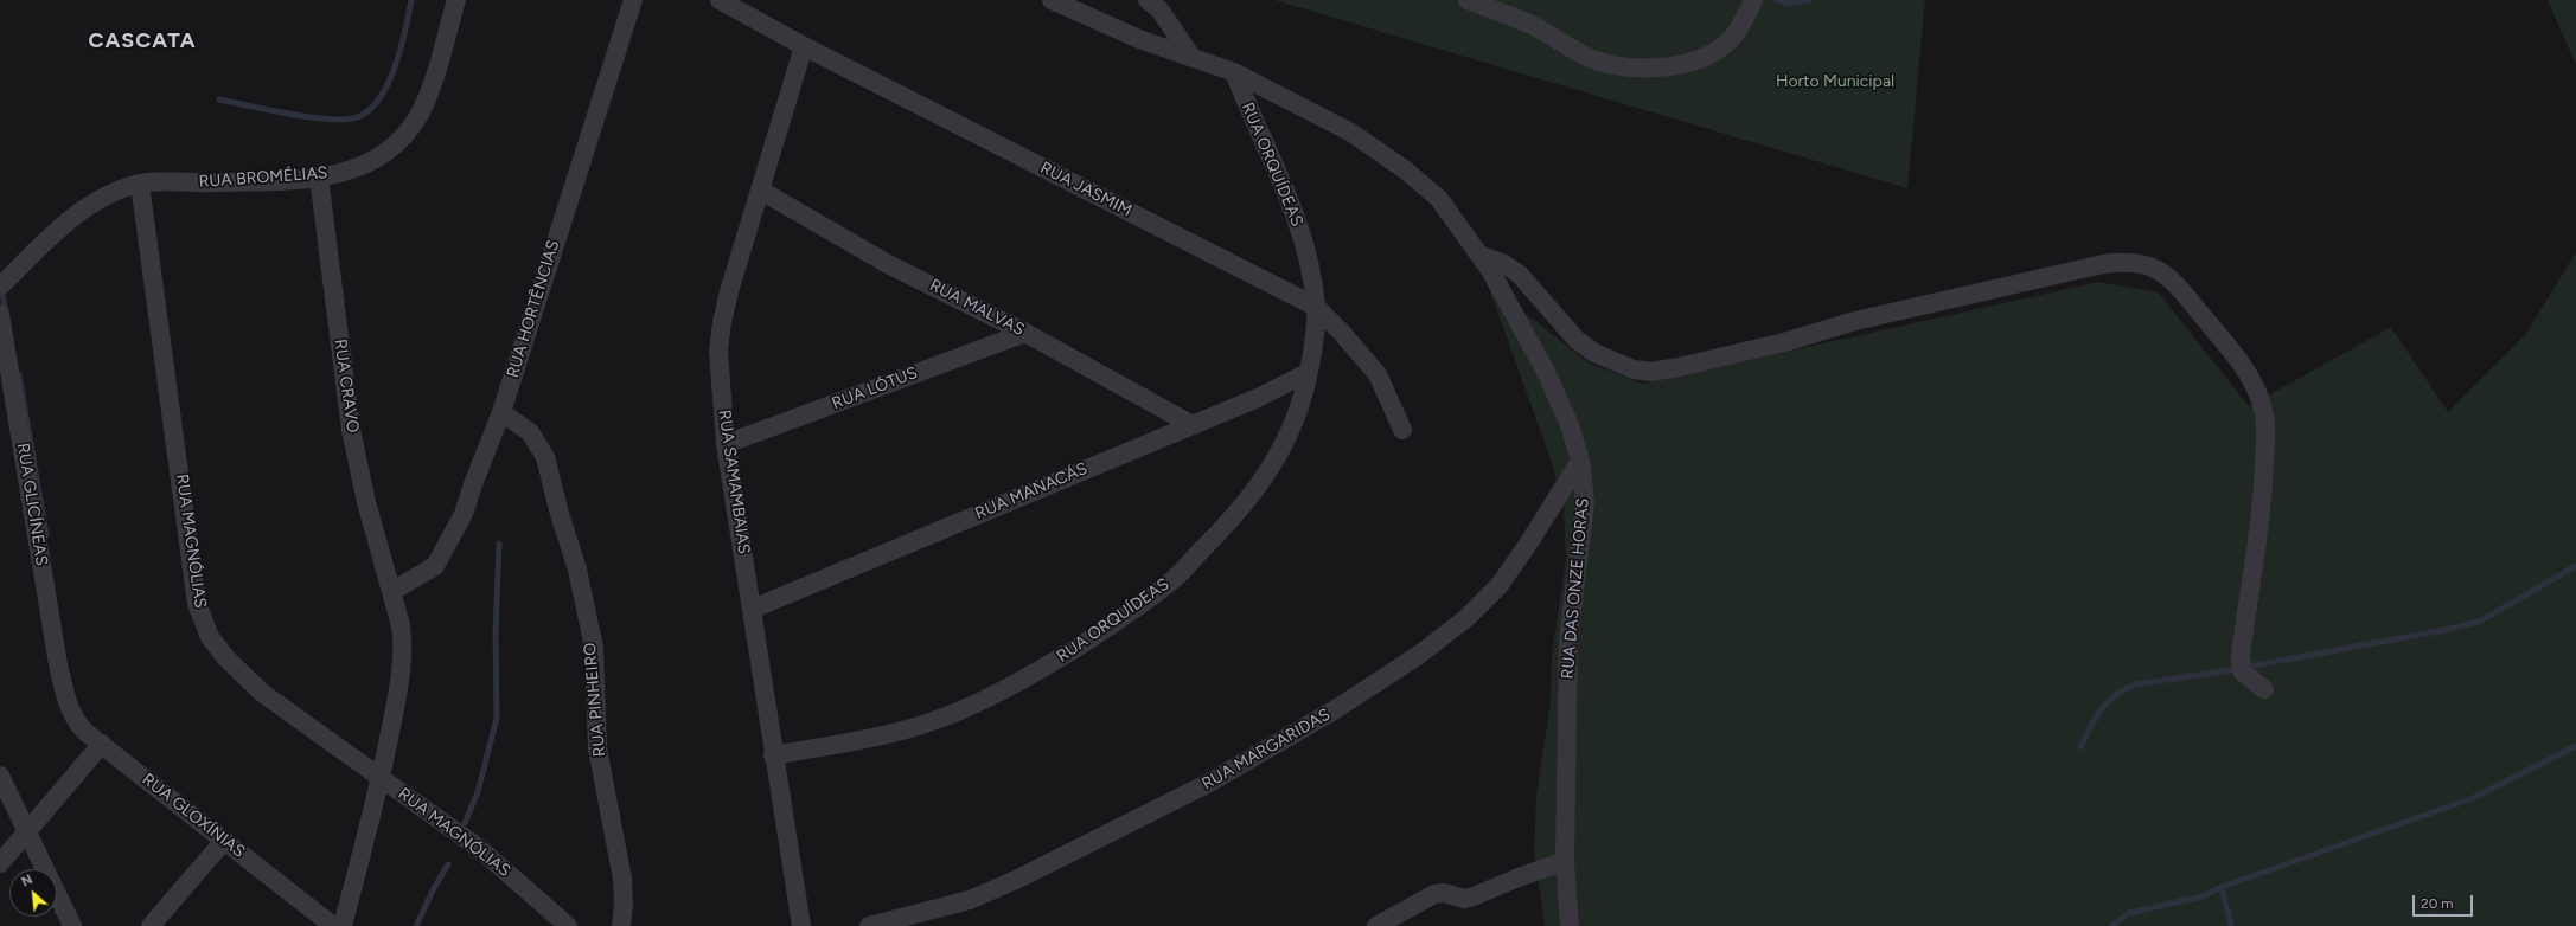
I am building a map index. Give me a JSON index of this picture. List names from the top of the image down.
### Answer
{
  "streets": {
    "street": [
      "RUA ORQUÍDEAS",
      "RUA BROMÉLIAS",
      "RUA JASMIM",
      "RUA MALVAS",
      "RUA HORTÊNCIAS",
      "RUA CRAVO",
      "RUA LÓTUS",
      "RUA SAMAMBAIAS",
      "RUA MANACÁS",
      "RUA GLICÍNEAS",
      "RUA MAGNÓLIAS",
      "RUA DAS ONZE HORAS",
      "RUA PINHEIRO",
      "RUA MARGARIDAS",
      "RUA GLOXÍNIAS"
    ]
  },
  "crossings": [
    ["RUA ORQUÍDEAS", "RUA JASMIM"],
    ["RUA ORQUÍDEAS", "RUA SAMAMBAIAS"],
    ["RUA ORQUÍDEAS", "RUA MANACÁS"],
    ["RUA ORQUÍDEAS", "RUA DAS ONZE HORAS"],
    ["RUA BROMÉLIAS", "RUA CRAVO"],
    ["RUA BROMÉLIAS", "RUA MAGNÓLIAS"],
    ["RUA JASMIM", "RUA SAMAMBAIAS"],
    ["RUA MALVAS", "RUA LÓTUS"],
    ["RUA MALVAS", "RUA SAMAMBAIAS"],
    ["RUA MALVAS", "RUA MANACÁS"],
    ["RUA HORTÊNCIAS", "RUA CRAVO"],
    ["RUA HORTÊNCIAS", "RUA PINHEIRO"],
    ["RUA CRAVO", "RUA MAGNÓLIAS"],
    ["RUA LÓTUS", "RUA SAMAMBAIAS"],
    ["RUA SAMAMBAIAS", "RUA MANACÁS"],
    ["RUA GLICÍNEAS", "RUA GLOXÍNIAS"],
    ["RUA DAS ONZE HORAS", "RUA MARGARIDAS"]
  ],
  "districts": ["CASCATA"],
  "parks": ["Horto Municipal"],
  "scale_bar": "20 m",
  "north": "top left"
}
